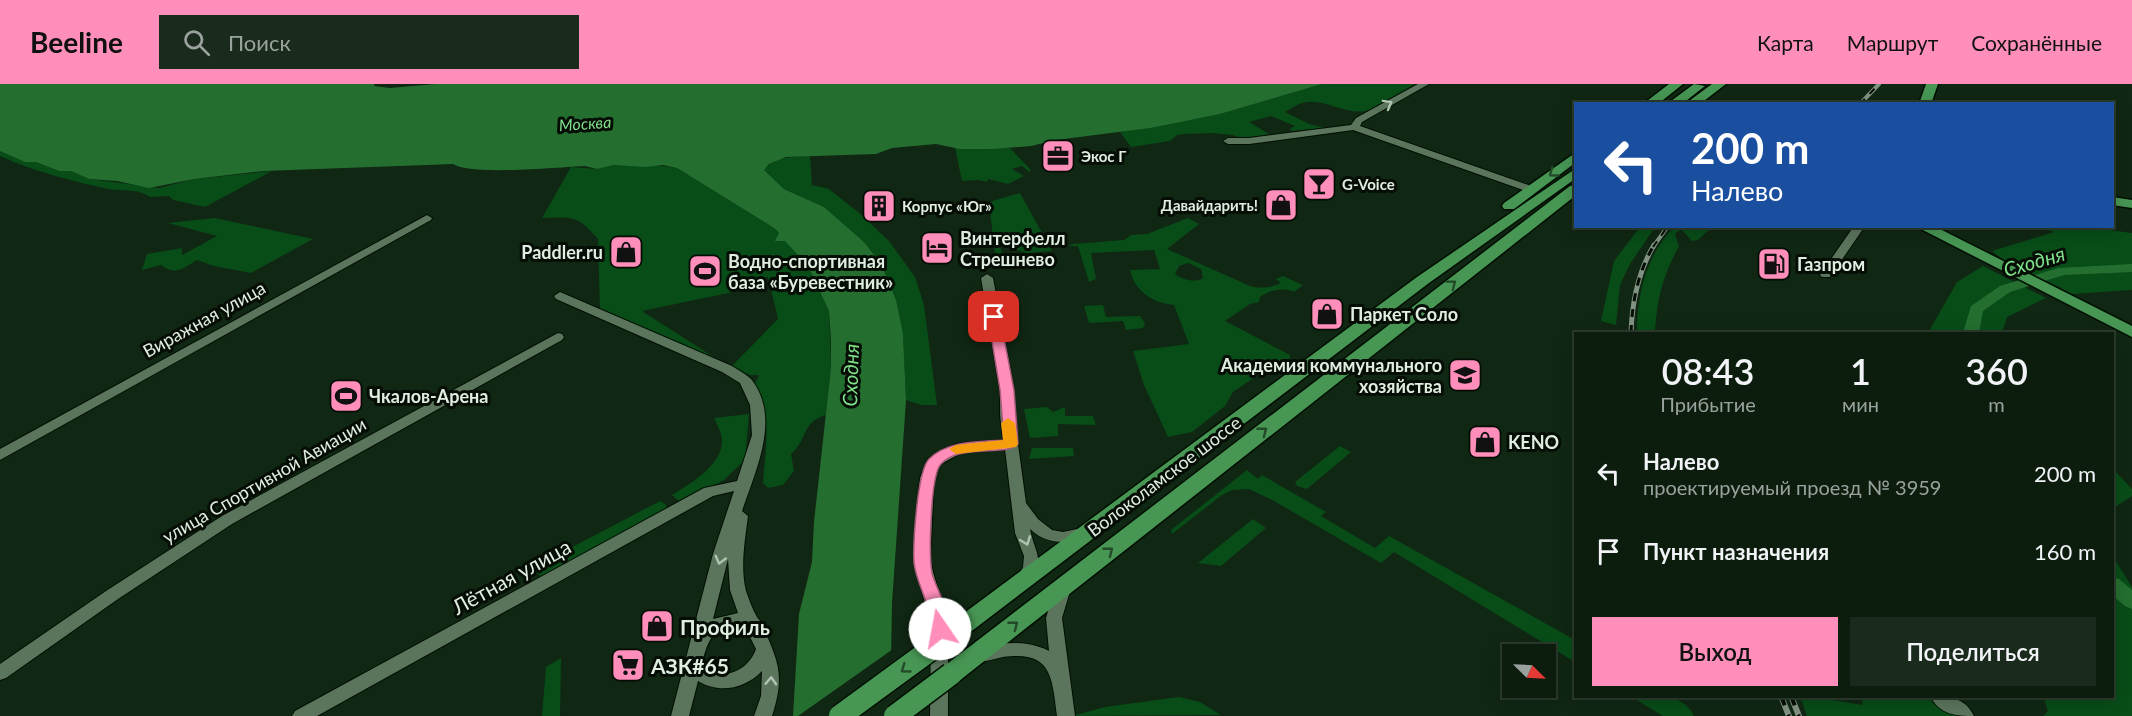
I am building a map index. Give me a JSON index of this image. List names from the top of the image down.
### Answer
{
  "streets": {
    "main road": ["Волоколамское шоссе"],
    "street": ["Виражная улица", "улица Спортивной Авиации", "Лётная улица"]
  },
  "water": ["Москва", "Сходня"],
  "places": {
    "office": ["Экос Г"],
    "bar": ["G-Voice"],
    "shop": [
      "Давайдарить!",
      "Paddler.ru",
      "Паркет Соло",
      "KENO",
      "Профиль"
    ],
    "building": ["Корпус «Юг»"],
    "hotel": ["Винтерфелл Стрешнево"],
    "fuel station": ["Газпром"],
    "sports": ["Водно-спортивная база «Буревестник»", "Чкалов-Арена"],
    "school or university": ["Академия коммунального хозяйства"],
    "supermarket": ["АЗК#65"]
  },
  "north": "bottom right",
  "page": {
    "header": "Beeline",
    "search": "Поиск",
    "nav": ["Карта", "Маршрут", "Сохранённые"],
    "turn": ["200 m", "Налево"],
    "eta": [
      "08:43",
      "Прибытие",
      "1",
      "мин",
      "360",
      "m"
    ],
    "list": [
      {
        "name": "Налево",
        "note": "проектируемый проезд № 3959",
        "value": "200 m"
      },
      {
        "name": "Пункт назначения",
        "value": "160 m"
      }
    ],
    "buttons": ["Выход", "Поделиться"]
  }
}
